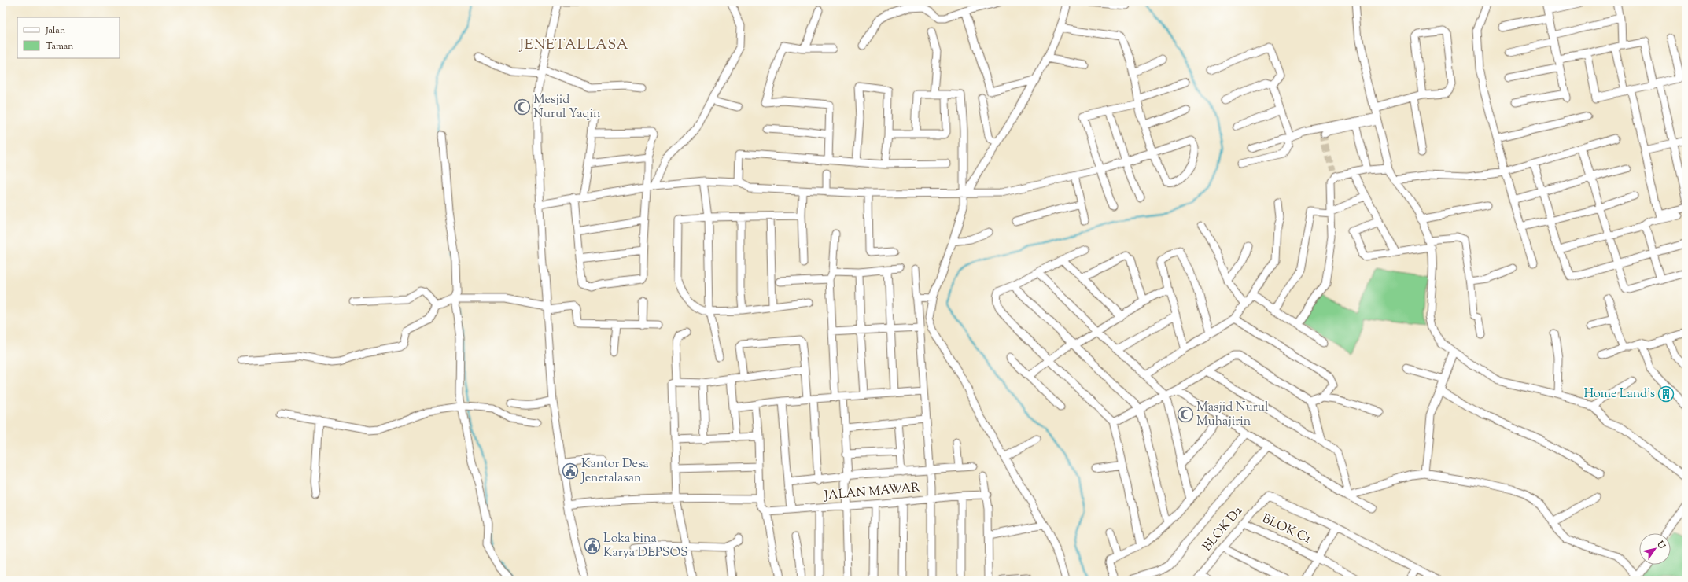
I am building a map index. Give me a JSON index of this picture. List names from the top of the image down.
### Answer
{
  "streets": {
    "street": ["JALAN MAWAR", "BLOK D2", "BLOK C1"]
  },
  "crossings": [
    ["BLOK D2", "BLOK C1"]
  ],
  "districts": ["JENETALLASA"],
  "places": {
    "mosque": ["Mesjid Nurul Yaqin", "Masjid Nurul Muhajirin"],
    "building": ["Home Land's"],
    "public building": ["Kantor Desa Jenetalasan", "Loka bina Karya DEPSOS"]
  },
  "legend": ["Jalan", "Taman"],
  "north": "top right"
}
